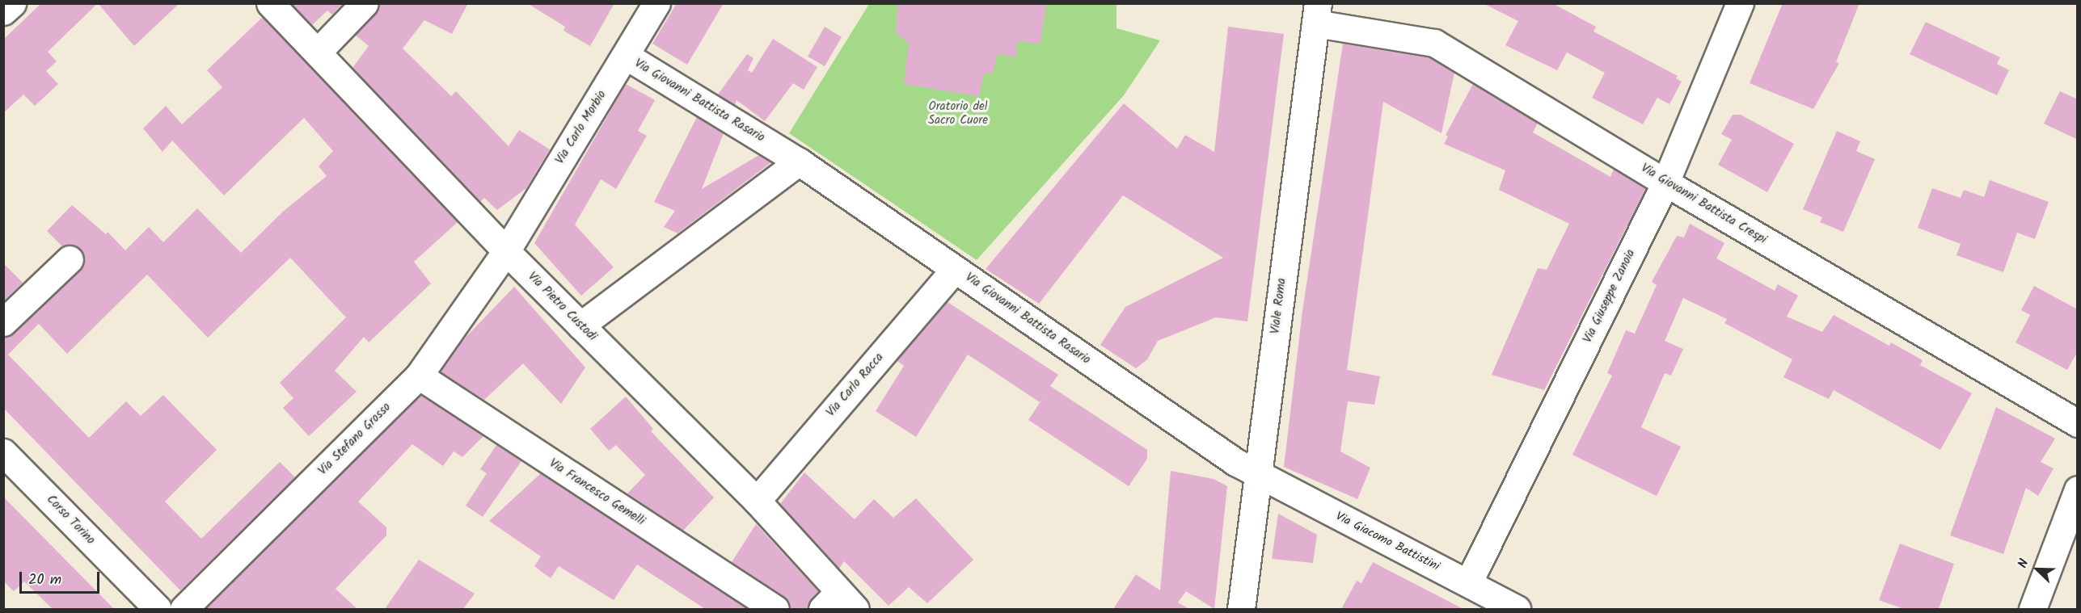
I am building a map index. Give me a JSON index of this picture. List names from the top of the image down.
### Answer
{
  "streets": {
    "street": [
      "Via Giovanni Battista Rasario",
      "Via Carlo Morbio",
      "Via Giovanni Battista Crespi",
      "Via Giuseppe Zanoia",
      "Viale Roma",
      "Via Pietro Custodi",
      "Via Carlo Racca",
      "Via Stefano Grosso",
      "Via Francesco Gemelli",
      "Corso Torino",
      "Via Giacomo Battistini"
    ]
  },
  "crossings": [
    ["Via Giovanni Battista Rasario", "Via Carlo Morbio"],
    ["Via Giovanni Battista Rasario", "Viale Roma"],
    ["Via Giovanni Battista Rasario", "Via Carlo Racca"],
    ["Via Giovanni Battista Rasario", "Via Giacomo Battistini"],
    ["Via Carlo Morbio", "Via Pietro Custodi"],
    ["Via Carlo Morbio", "Via Stefano Grosso"],
    ["Via Giovanni Battista Crespi", "Via Giuseppe Zanoia"],
    ["Via Giovanni Battista Crespi", "Viale Roma"],
    ["Via Giuseppe Zanoia", "Via Giacomo Battistini"],
    ["Viale Roma", "Via Giacomo Battistini"],
    ["Via Pietro Custodi", "Via Carlo Racca"],
    ["Via Pietro Custodi", "Via Stefano Grosso"],
    ["Via Stefano Grosso", "Via Francesco Gemelli"]
  ],
  "parks": ["Oratorio del Sacro Cuore"],
  "scale_bar": "20 m",
  "north": "top left"
}
